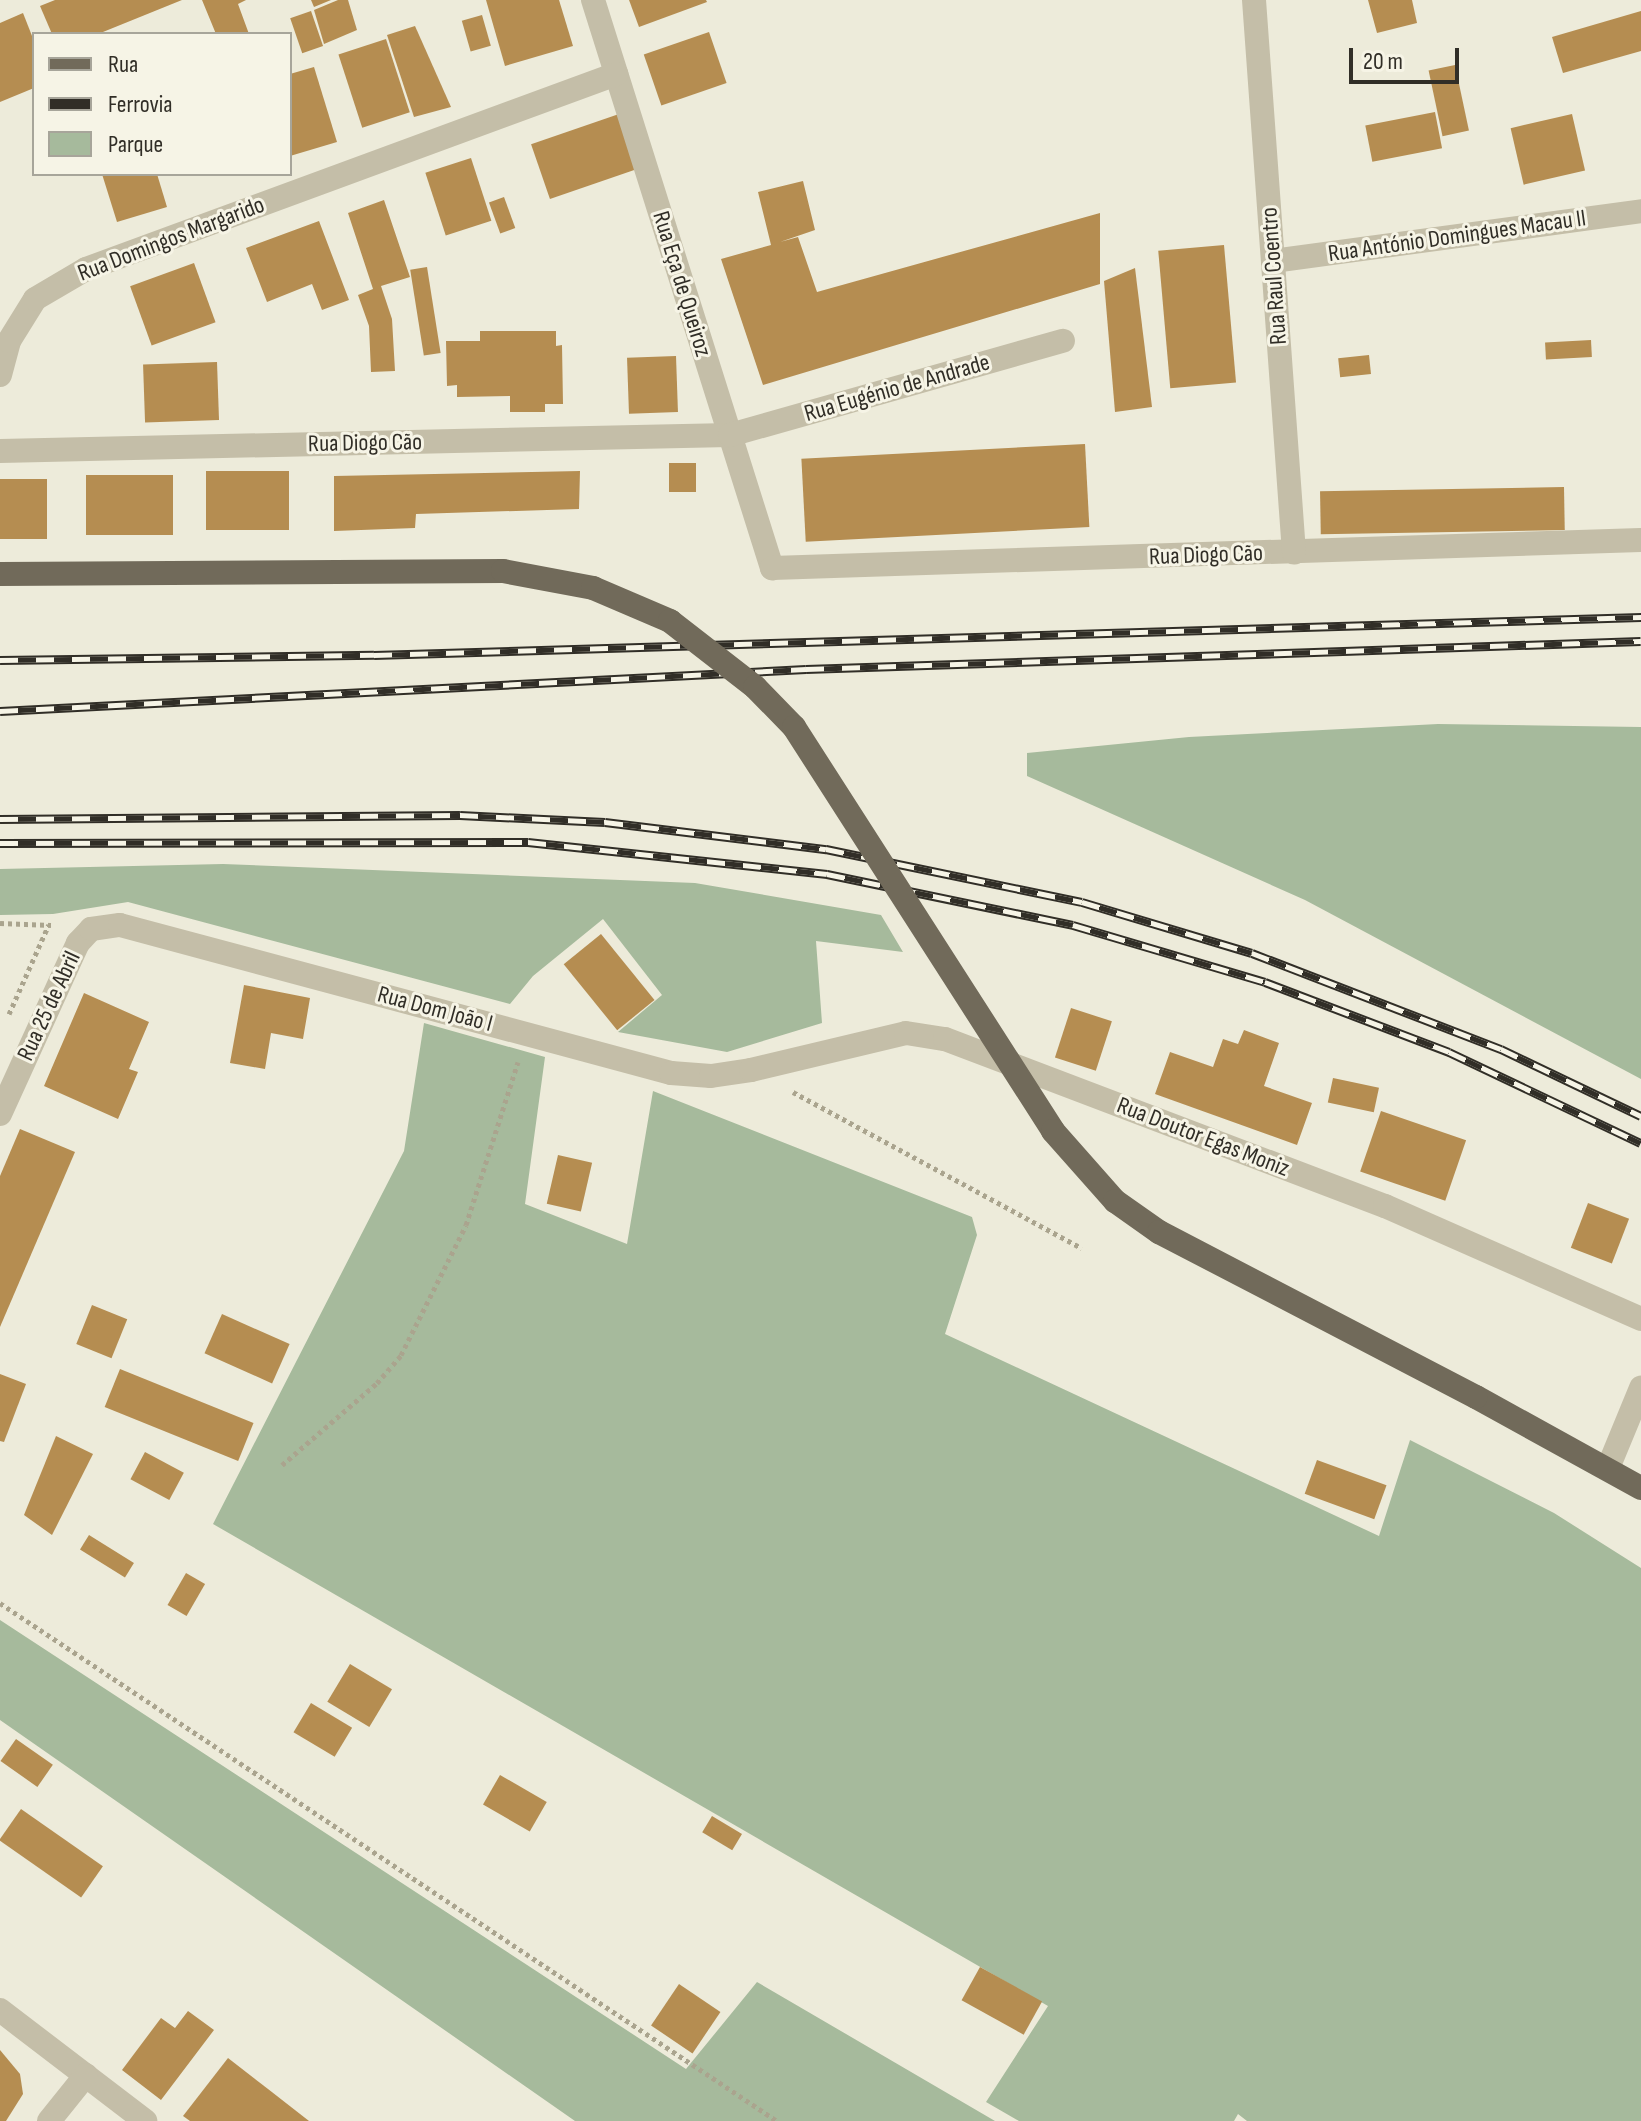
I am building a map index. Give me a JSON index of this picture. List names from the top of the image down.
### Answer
{
  "streets": {
    "street": [
      "Rua António Domingues Macau II",
      "Rua Domingos Margarido",
      "Rua Raul Coentro",
      "Rua Eça de Queiroz",
      "Rua Eugénio de Andrade",
      "Rua Diogo Cão",
      "Rua 25 de Abril",
      "Rua Dom João I",
      "Rua Doutor Egas Moniz"
    ]
  },
  "crossings": [
    ["Rua António Domingues Macau II", "Rua Raul Coentro"],
    ["Rua Domingos Margarido", "Rua Eça de Queiroz"],
    ["Rua Raul Coentro", "Rua Diogo Cão"],
    ["Rua Eça de Queiroz", "Rua Eugénio de Andrade"],
    ["Rua Eça de Queiroz", "Rua Diogo Cão"],
    ["Rua Eugénio de Andrade", "Rua Diogo Cão"],
    ["Rua 25 de Abril", "Rua Dom João I"],
    ["Rua Dom João I", "Rua Doutor Egas Moniz"]
  ],
  "legend": ["Rua", "Ferrovia", "Parque"],
  "scale_bar": "20 m"
}
